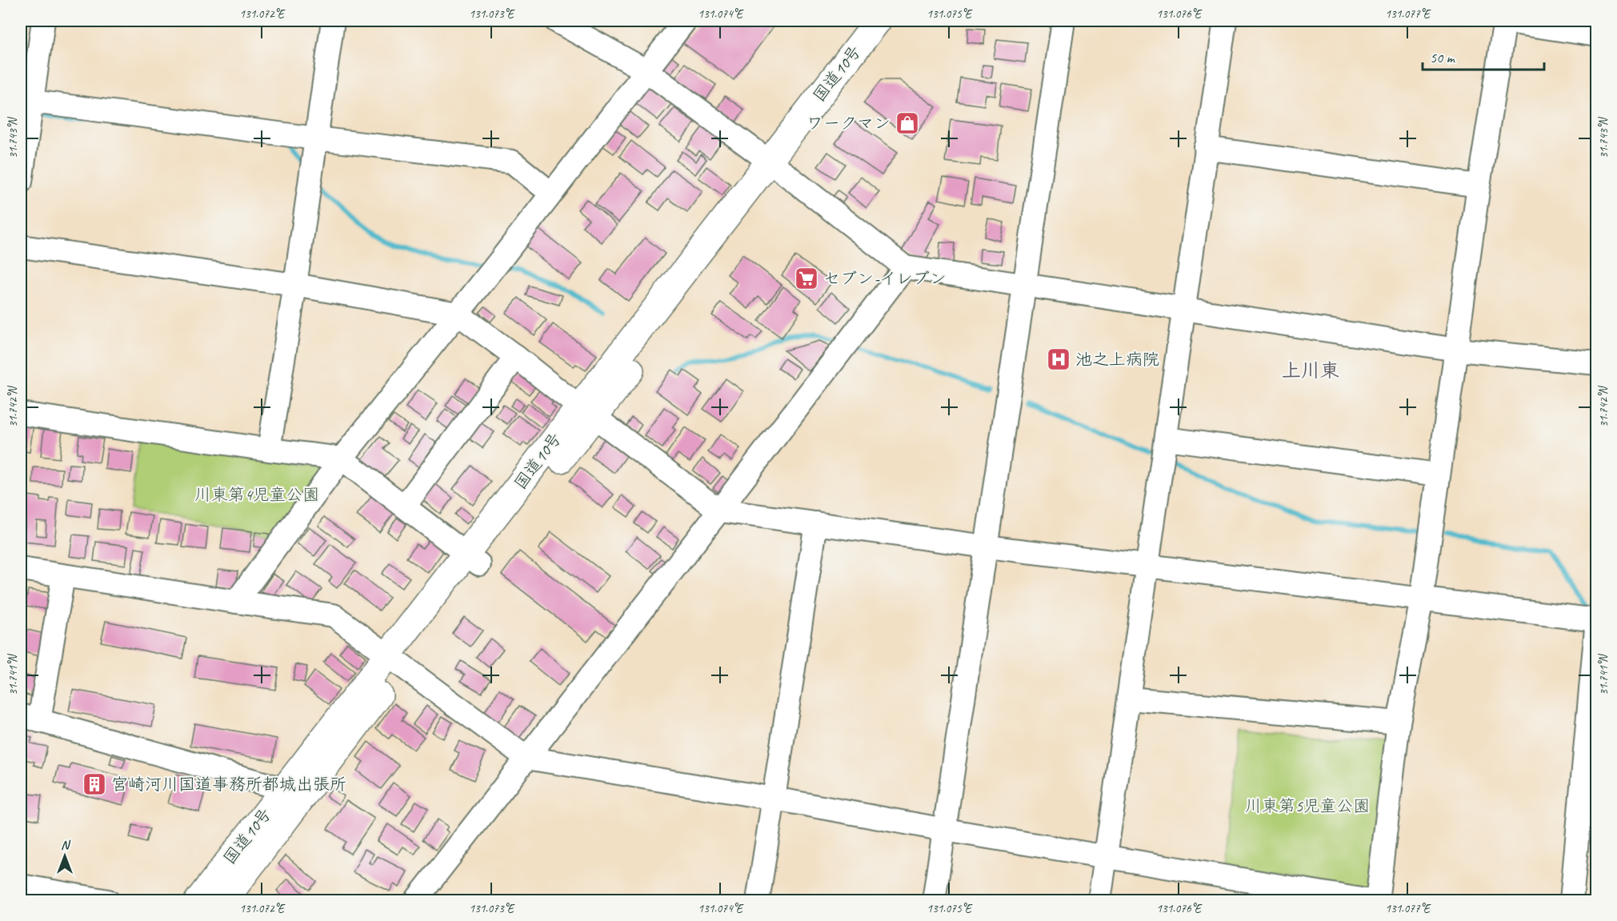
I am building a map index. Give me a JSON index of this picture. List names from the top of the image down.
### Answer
{
  "streets": {
    "highway": ["国道10号"]
  },
  "districts": ["上川東"],
  "parks": ["川東第4児童公園", "川東第5児童公園"],
  "places": {
    "shop": ["ワークマン"],
    "supermarket": ["セブン-イレブン"],
    "hospital": ["池之上病院"],
    "building": ["宮崎河川国道事務所都城出張所"]
  },
  "scale_bar": "50 m",
  "north": "top",
  "coordinates": [
    "131.072°E",
    "131.073°E",
    "131.074°E",
    "131.075°E",
    "131.076°E",
    "131.077°E",
    "31.743°N",
    "31.742°N",
    "31.741°N"
  ]
}
